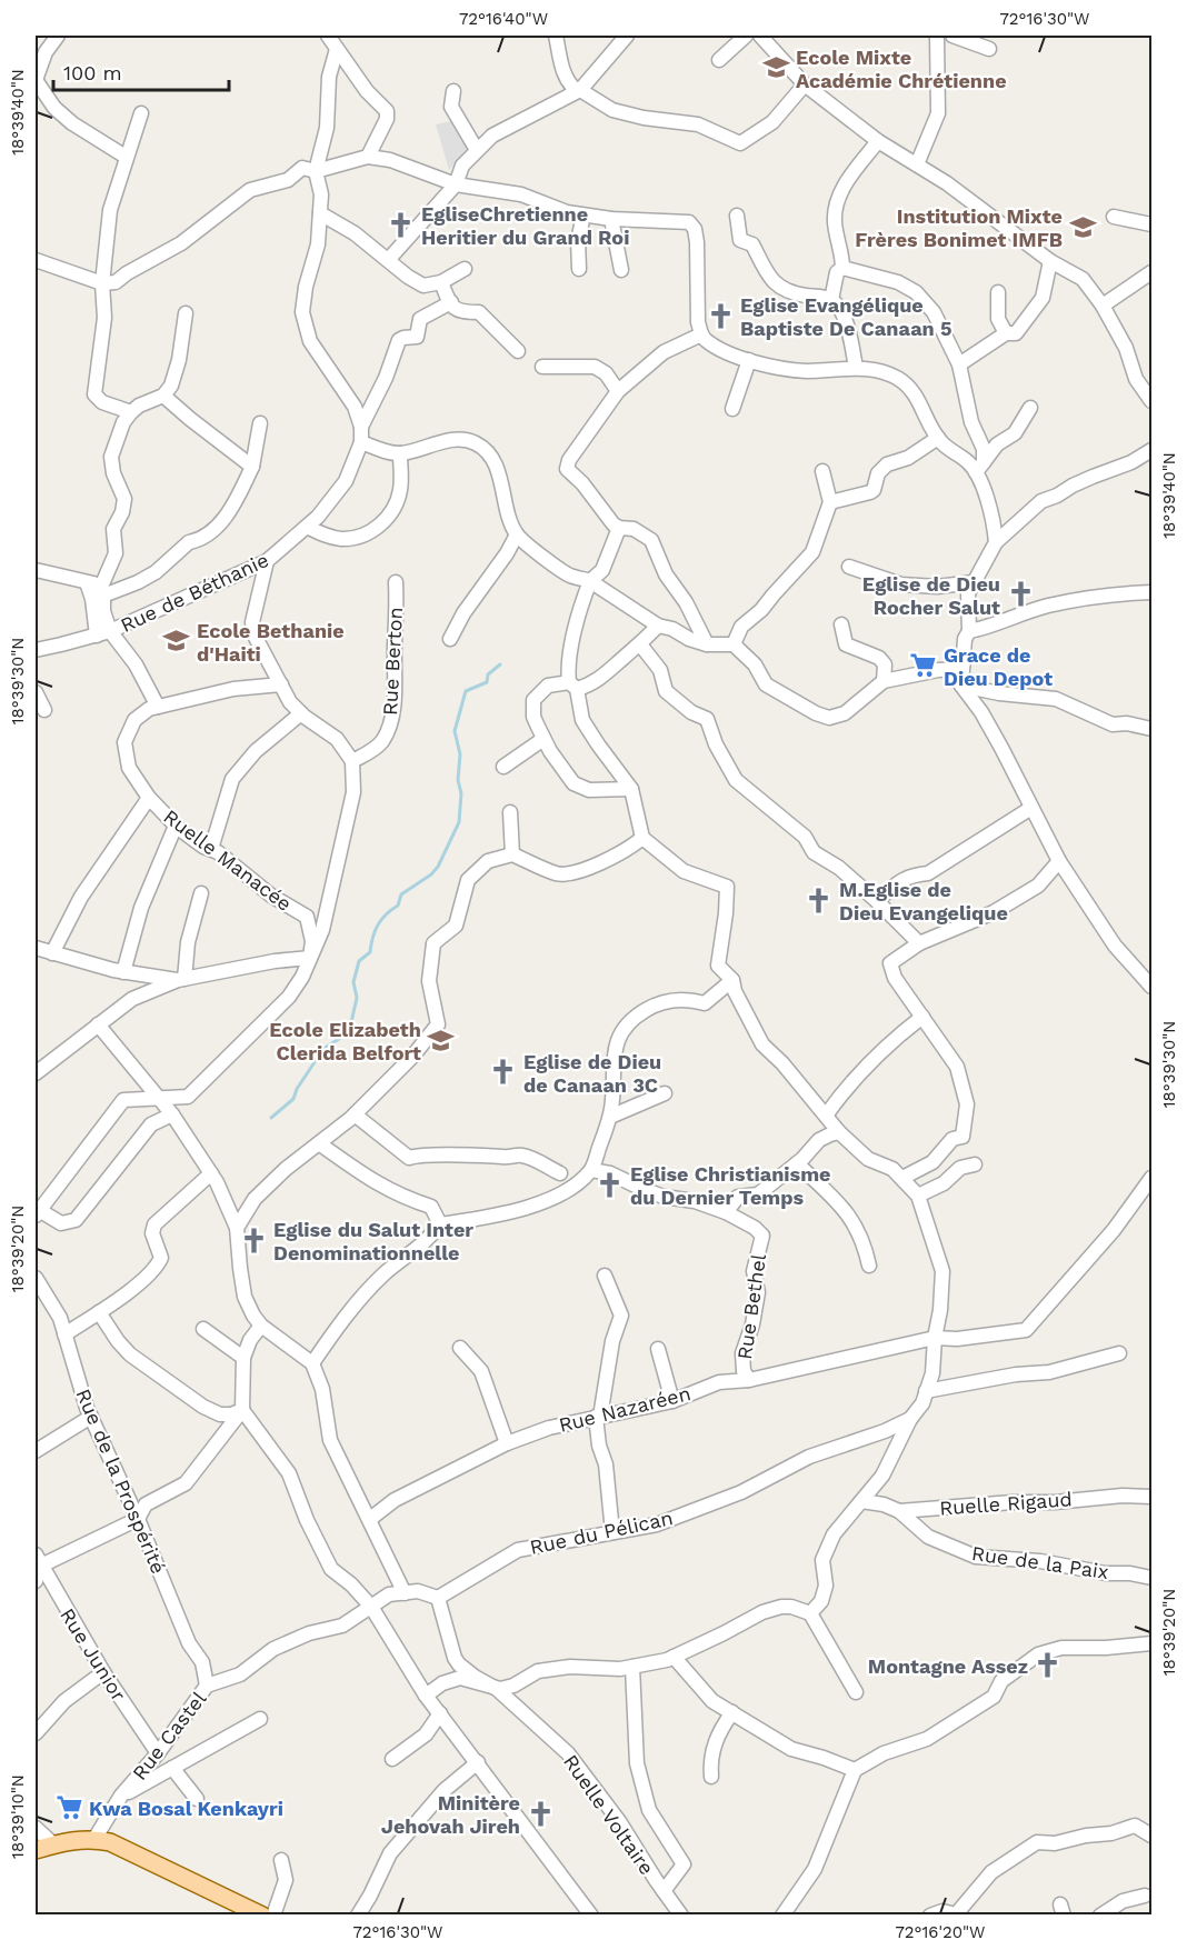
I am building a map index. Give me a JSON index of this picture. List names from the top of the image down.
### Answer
{
  "streets": {
    "street": [
      "Rue de Béthanie",
      "Rue Berton",
      "Ruelle Manacée",
      "Rue Bethel",
      "Rue Nazaréen",
      "Rue de la Prospérité",
      "Ruelle Rigaud",
      "Rue du Pélican",
      "Rue de la Paix",
      "Rue Junior",
      "Rue Castel",
      "Ruelle Voltaire"
    ]
  },
  "crossings": [
    ["Rue Bethel", "Rue Nazaréen"],
    ["Rue de la Prospérité", "Rue Castel"],
    ["Ruelle Rigaud", "Rue de la Paix"],
    ["Rue du Pélican", "Ruelle Voltaire"],
    ["Rue Junior", "Rue Castel"]
  ],
  "places": {
    "school or university": [
      "Ecole Mixte Académie Chrétienne",
      "Institution Mixte Frères Bonimet IMFB",
      "Ecole Bethanie d'Haiti",
      "Ecole Elizabeth Clerida Belfort"
    ],
    "church": [
      "EgliseChretienne Heritier du Grand Roi",
      "Eglise Evangélique Baptiste De Canaan 5",
      "Eglise de Dieu Rocher Salut",
      "M.Eglise de Dieu Evangelique",
      "Eglise de Dieu de Canaan 3C",
      "Eglise Christianisme du Dernier Temps",
      "Eglise du Salut Inter Denominationnelle",
      "Montagne Assez",
      "Minitère Jehovah Jireh"
    ],
    "supermarket": ["Grace de Dieu Depot", "Kwa Bosal Kenkayri"]
  },
  "scale_bar": "100 m",
  "coordinates": [
    "72°16'40\"W",
    "72°16'30\"W",
    "18°39'40\"N",
    "18°39'30\"N",
    "18°39'20\"N",
    "18°39'10\"N",
    "72°16'20\"W"
  ]
}
